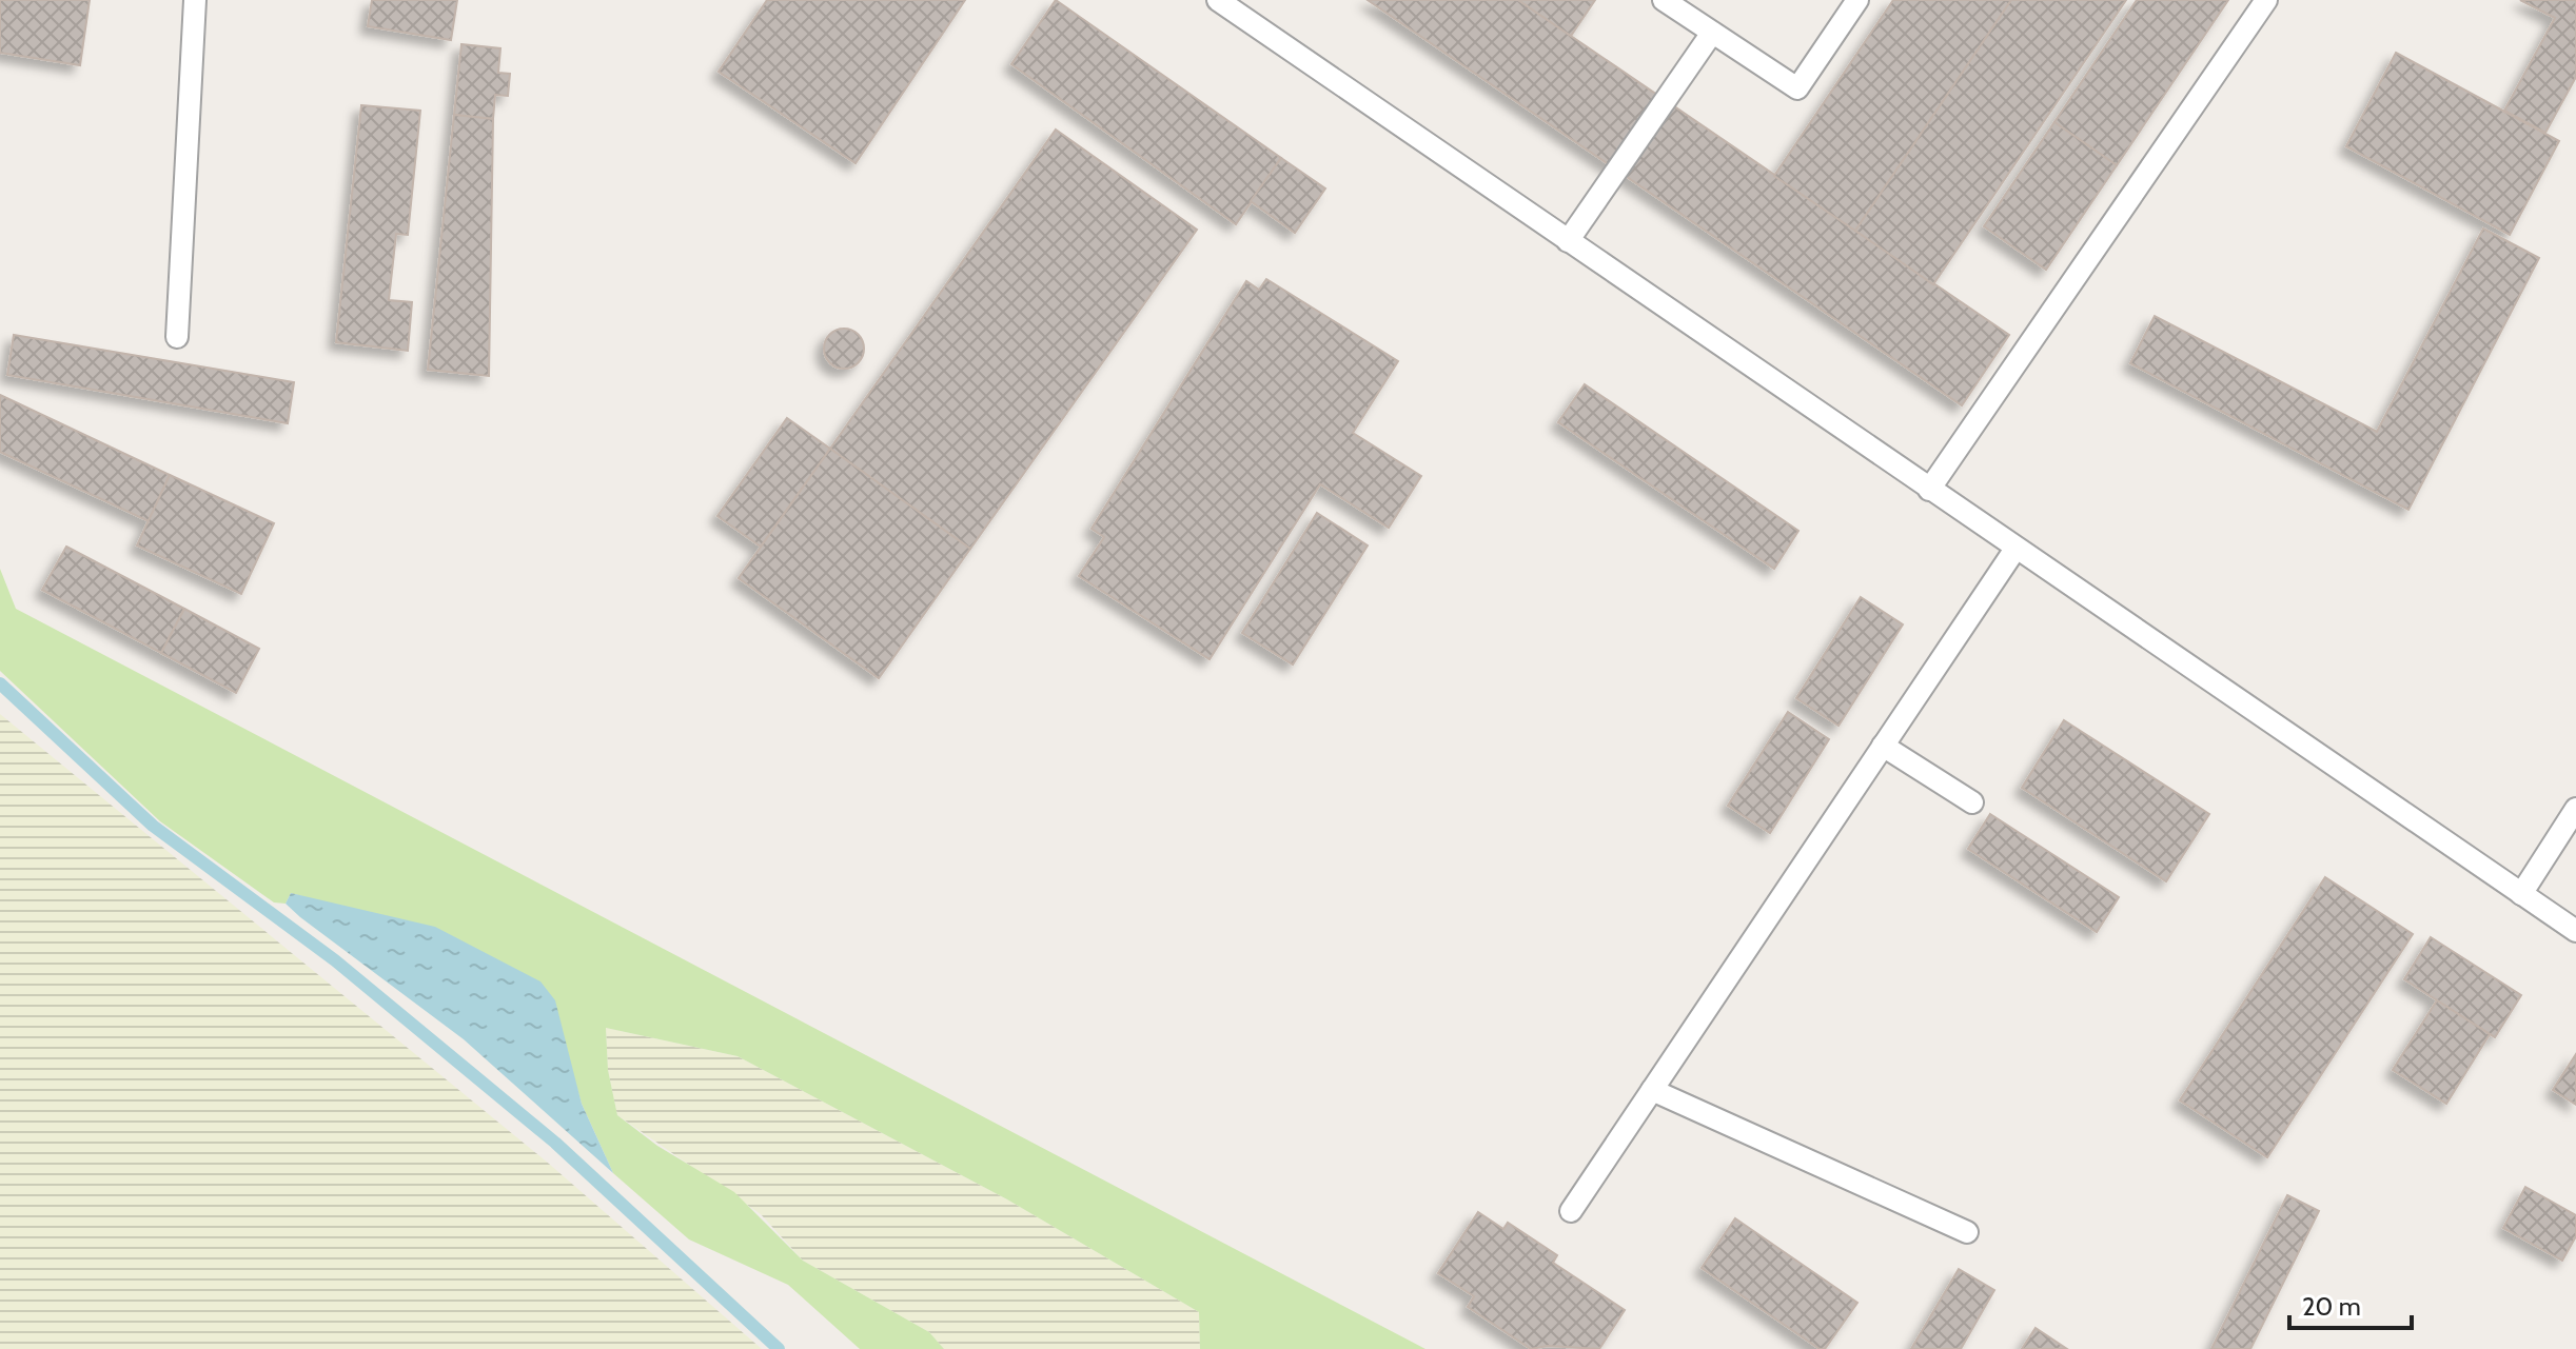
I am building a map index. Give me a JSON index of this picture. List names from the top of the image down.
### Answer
{
  "scale_bar": "20 m"
}
